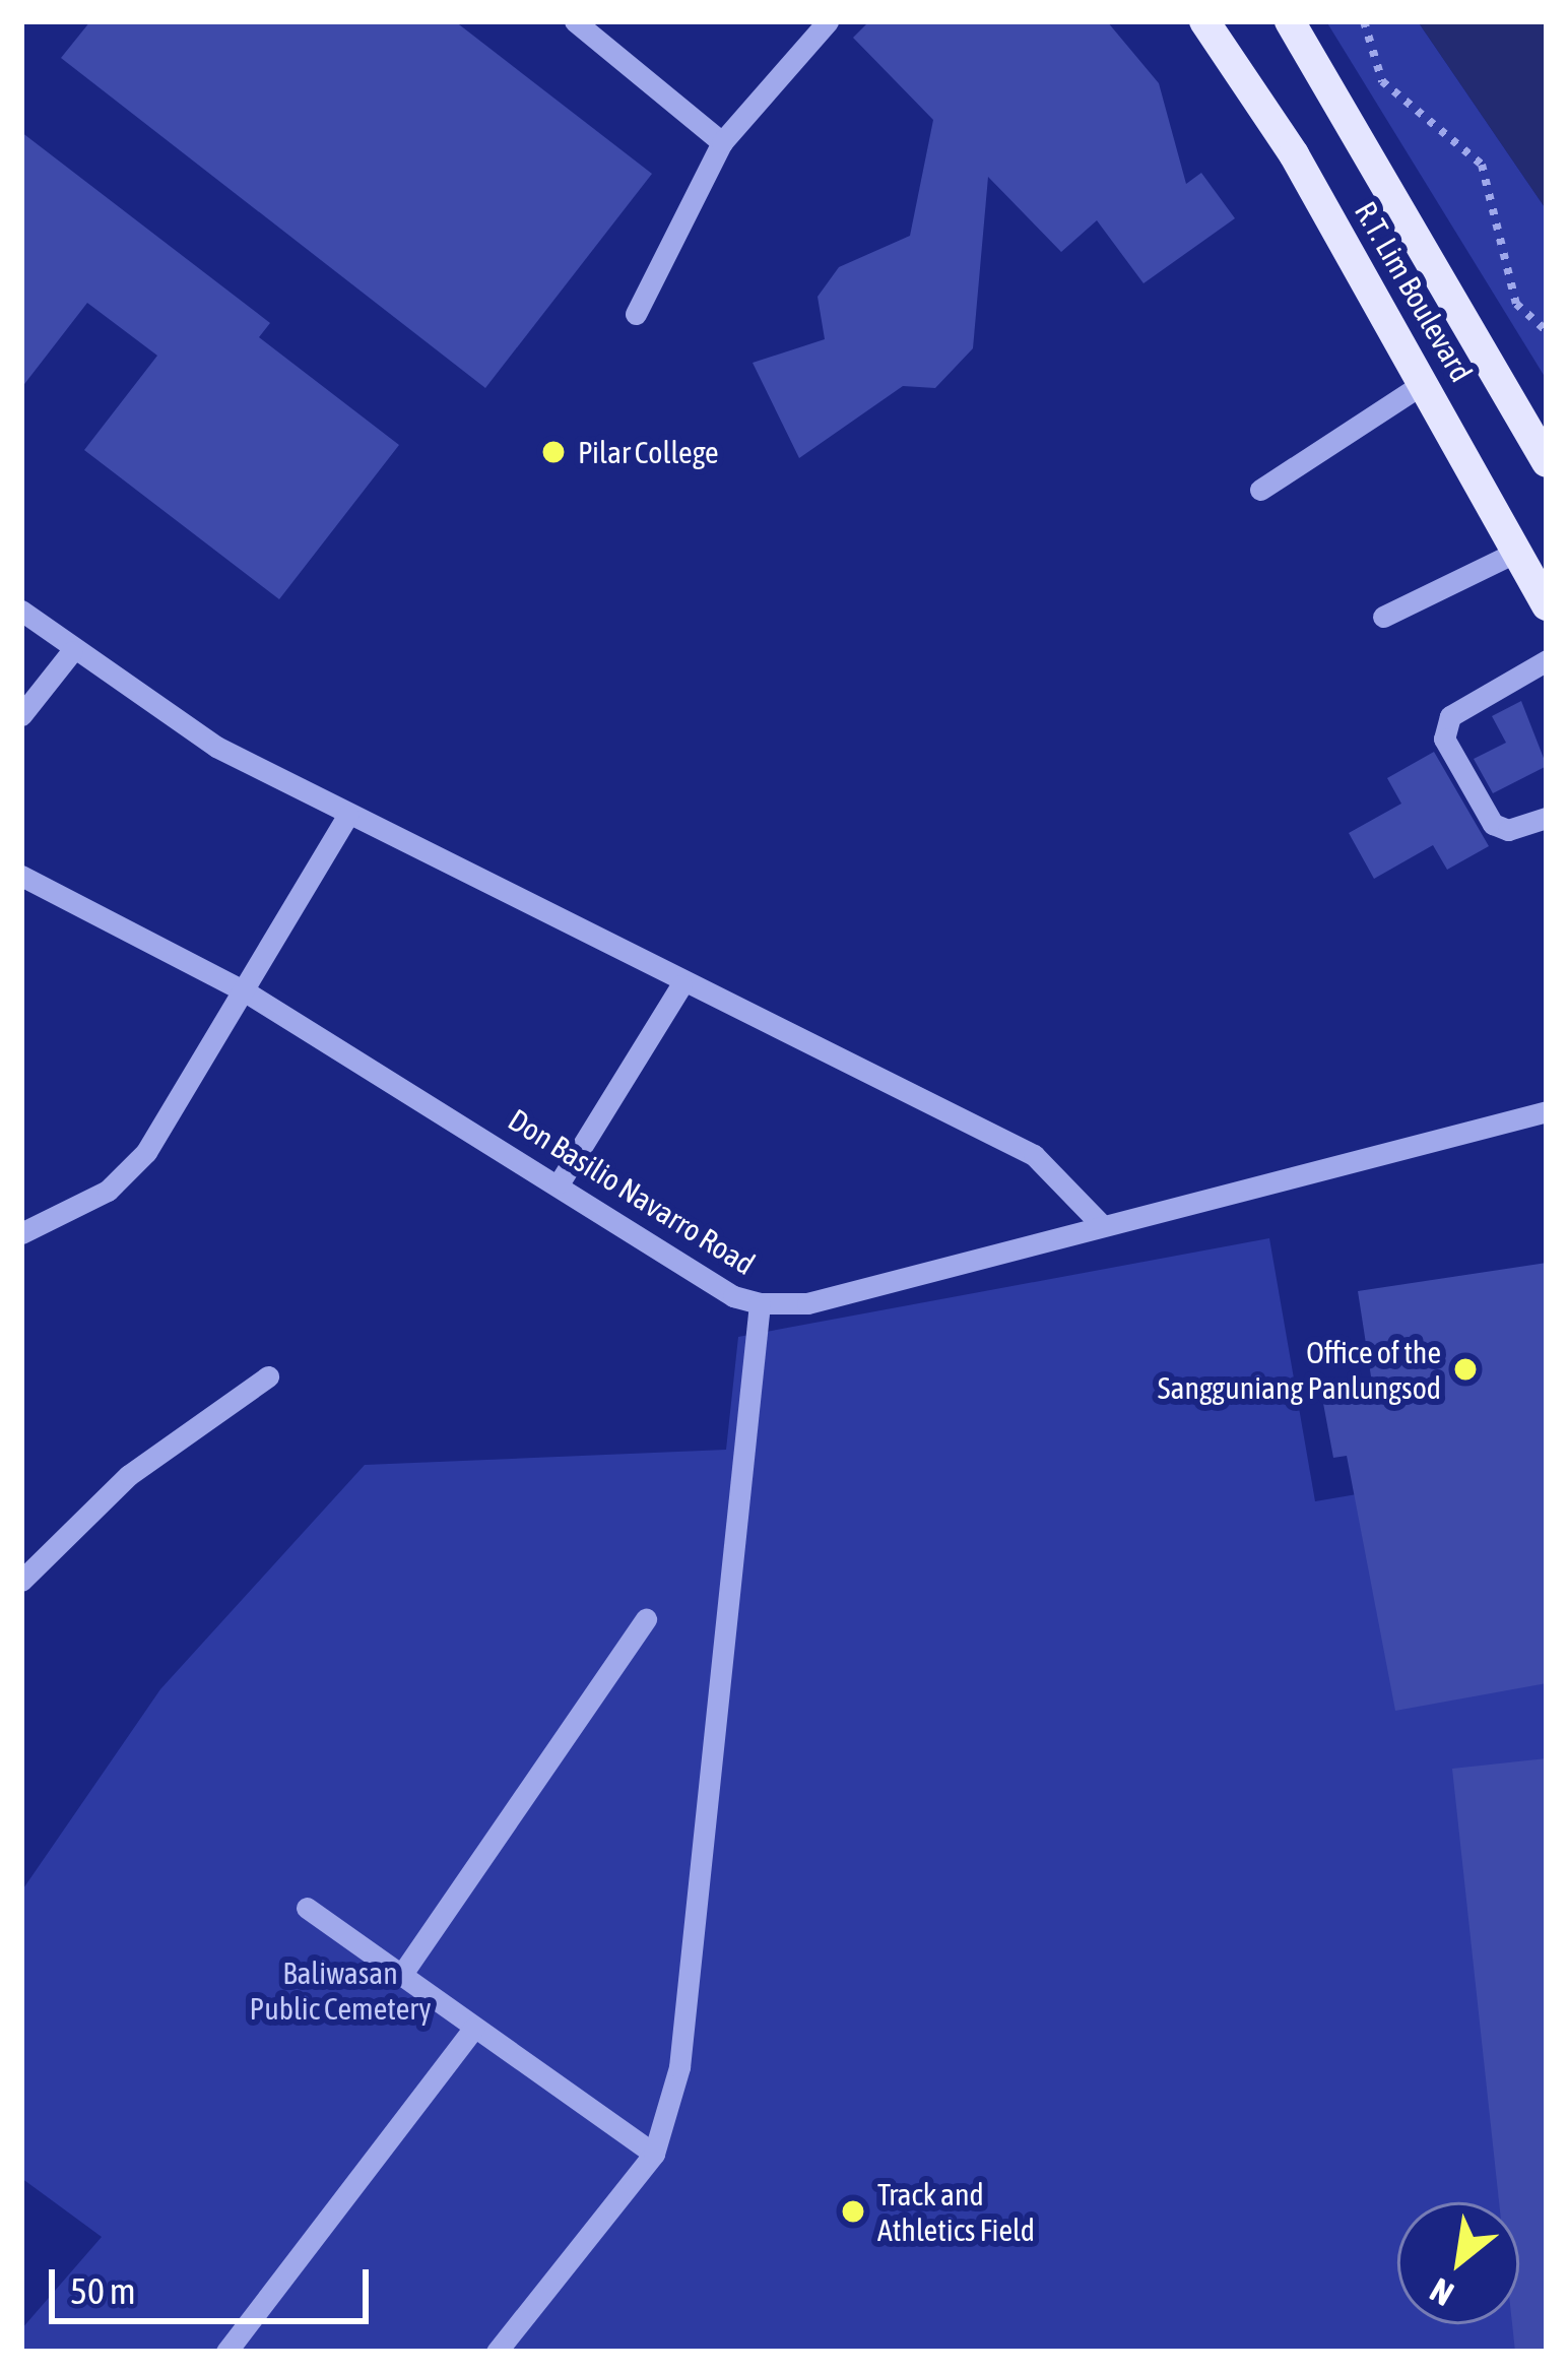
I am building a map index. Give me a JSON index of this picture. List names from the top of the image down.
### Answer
{
  "streets": {
    "main road": ["R.T. Lim Boulevard"],
    "street": ["Don Basilio Navarro Road"]
  },
  "parks": ["Baliwasan Public Cemetery"],
  "places": ["Pilar College", "Office of the Sangguniang Panlungsod", "Track and Athletics Field"],
  "scale_bar": "50 m",
  "north": "bottom left"
}
